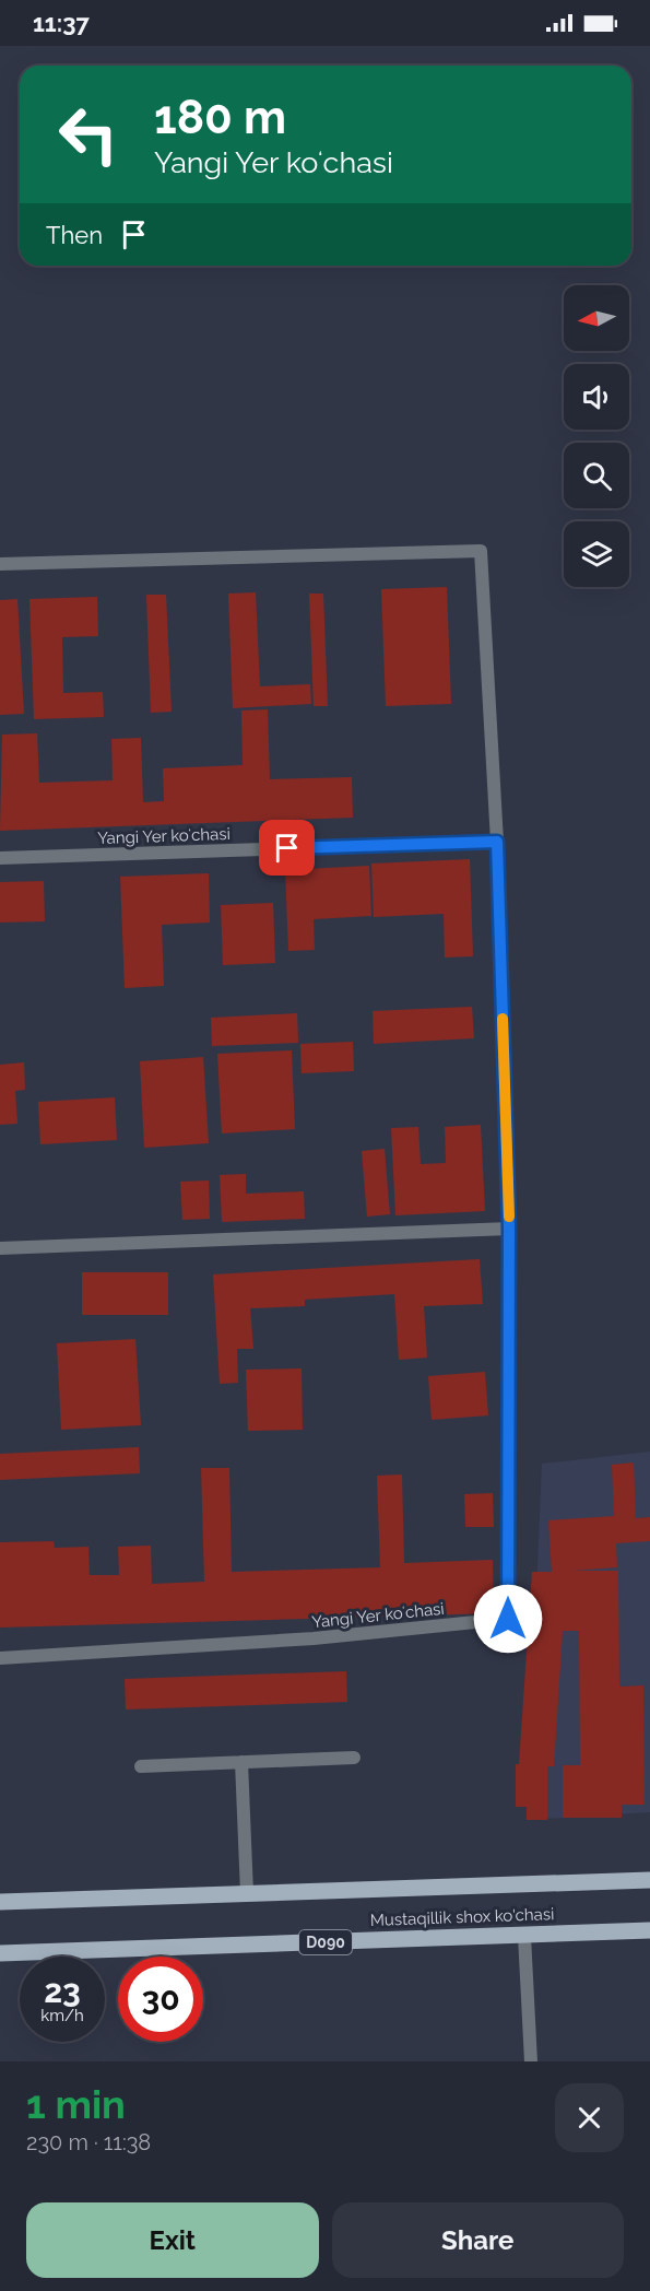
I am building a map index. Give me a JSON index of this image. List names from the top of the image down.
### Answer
{
  "streets": {
    "main road": ["Mustaqillik shox ko'chasi", "D090"],
    "street": ["Yangi Yer koʻchasi"]
  },
  "north": "left",
  "page": {
    "status": "11:37",
    "turn": ["180 m", "Yangi Yer koʻchasi"],
    "then": "Then",
    "speed": "23 km/h",
    "limit": "30",
    "heading": ["1 min", "230 m · 11:38"],
    "buttons": ["Exit", "Share"]
  }
}
